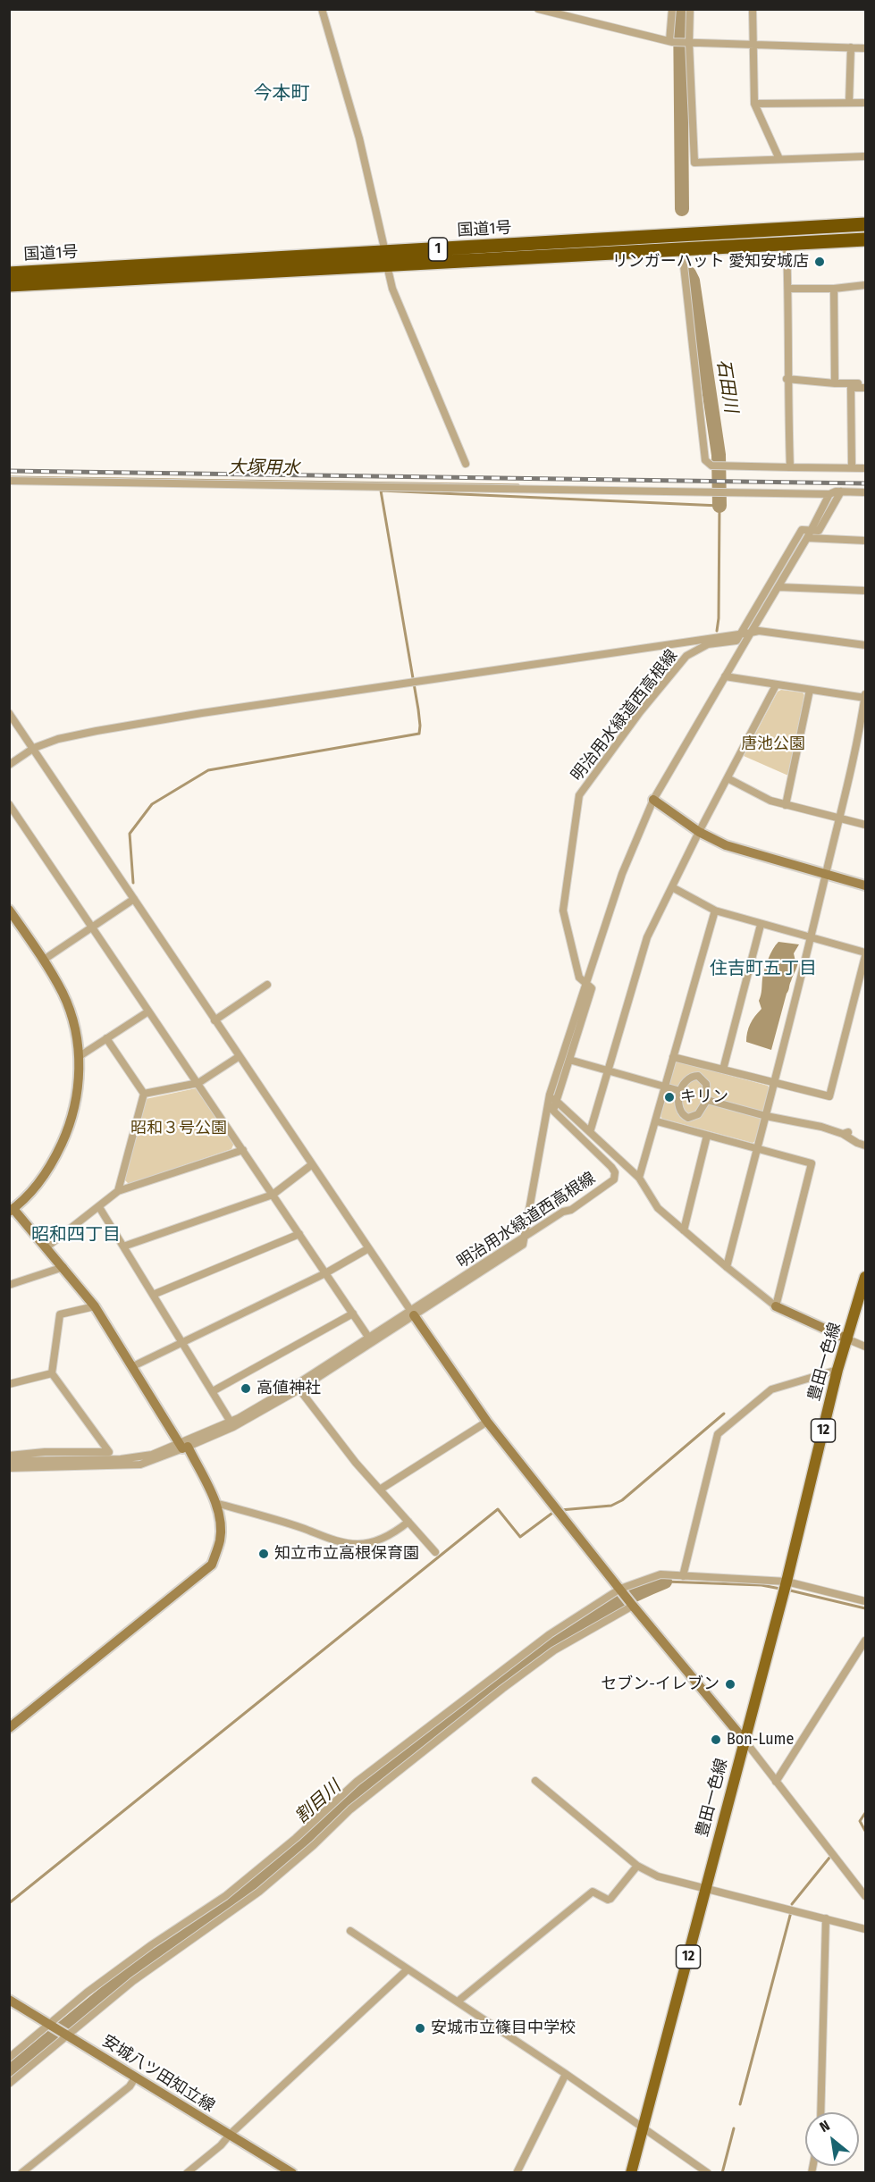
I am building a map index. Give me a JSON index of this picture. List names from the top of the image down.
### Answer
{
  "streets": {
    "highway": ["国道1号", "1"],
    "main road": ["豊田一色線", "12"],
    "street": ["明治用水緑道西高根線", "安城八ツ田知立線"]
  },
  "districts": ["今本町", "住吉町五丁目", "昭和四丁目"],
  "water": ["石田川", "大塚用水", "割目川"],
  "parks": ["唐池公園", "昭和３号公園"],
  "places": [
    "リンガーハット 愛知安城店",
    "キリン",
    "高値神社",
    "知立市立高根保育園",
    "セブン-イレブン",
    "Bon-Lume",
    "安城市立篠目中学校"
  ],
  "north": "top left"
}
